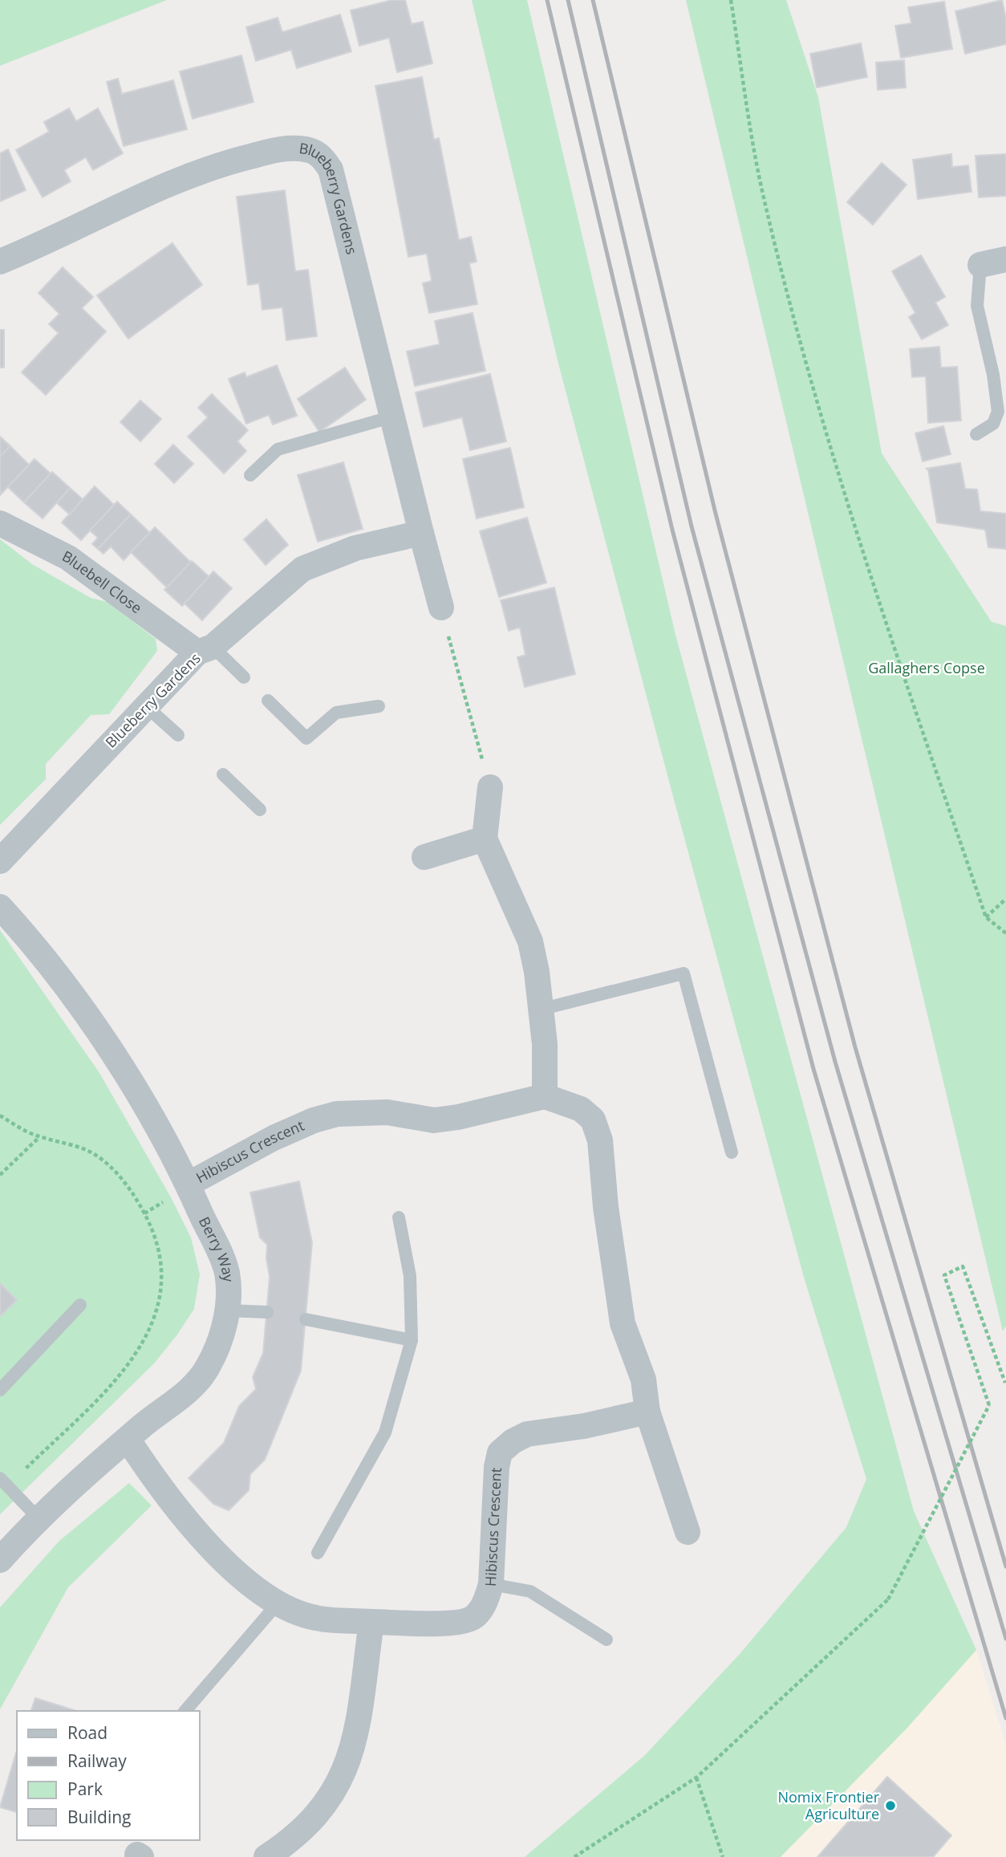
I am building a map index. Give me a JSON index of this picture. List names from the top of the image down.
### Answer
{
  "streets": {
    "street": [
      "Blueberry Gardens",
      "Bluebell Close",
      "Hibiscus Crescent",
      "Berry Way"
    ]
  },
  "crossings": [
    ["Blueberry Gardens", "Bluebell Close"],
    ["Hibiscus Crescent", "Berry Way"]
  ],
  "parks": ["Gallaghers Copse"],
  "places": ["Nomix Frontier Agriculture"],
  "legend": [
    "Road",
    "Railway",
    "Park",
    "Building"
  ]
}
